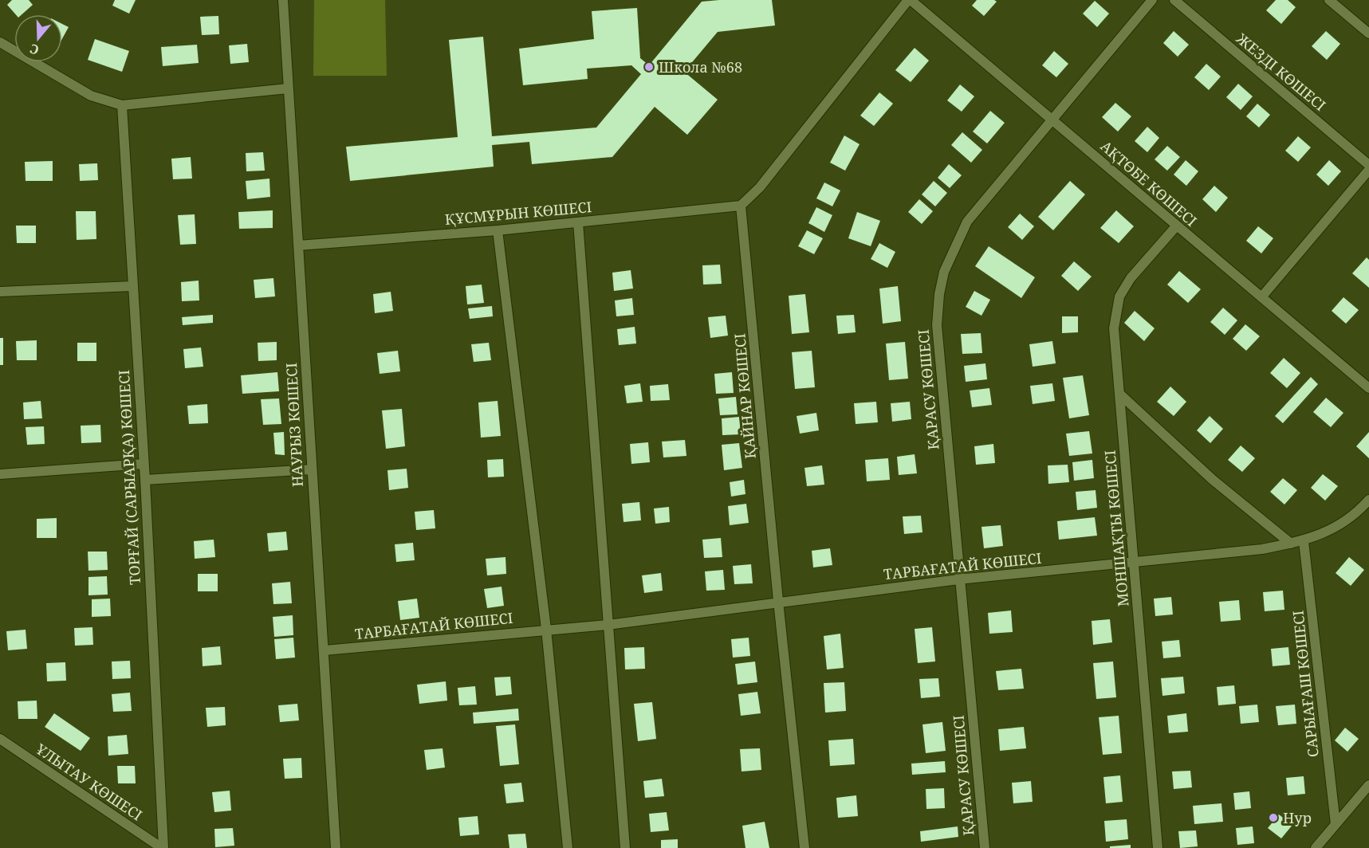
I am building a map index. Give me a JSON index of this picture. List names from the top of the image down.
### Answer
{
  "streets": {
    "street": [
      "ЖЕЗДІ КӨШЕСІ",
      "АҚТӨБЕ КӨШЕСІ",
      "ҚҰСМҰРЫН КӨШЕСІ",
      "ҚАРАСУ КӨШЕСІ",
      "ҚАЙНАР КӨШЕСІ",
      "НАУРЫЗ КӨШЕСІ",
      "ТОРҒАЙ (САРЫАРҚА) КӨШЕСІ",
      "МОНШАҚТЫ КӨШЕСІ",
      "ТАРБАҒАТАЙ КӨШЕСІ",
      "САРЫАҒАШ КӨШЕСІ",
      "ҰЛЫТАУ КӨШЕСІ"
    ]
  },
  "crossings": [
    ["АҚТӨБЕ КӨШЕСІ", "ҚАРАСУ КӨШЕСІ"],
    ["АҚТӨБЕ КӨШЕСІ", "МОНШАҚТЫ КӨШЕСІ"],
    ["ҚҰСМҰРЫН КӨШЕСІ", "ҚАЙНАР КӨШЕСІ"],
    ["ҚҰСМҰРЫН КӨШЕСІ", "НАУРЫЗ КӨШЕСІ"],
    ["ҚАРАСУ КӨШЕСІ", "ТАРБАҒАТАЙ КӨШЕСІ"],
    ["ҚАЙНАР КӨШЕСІ", "ТАРБАҒАТАЙ КӨШЕСІ"],
    ["НАУРЫЗ КӨШЕСІ", "ТАРБАҒАТАЙ КӨШЕСІ"],
    ["ТОРҒАЙ (САРЫАРҚА) КӨШЕСІ", "ҰЛЫТАУ КӨШЕСІ"],
    ["МОНШАҚТЫ КӨШЕСІ", "ТАРБАҒАТАЙ КӨШЕСІ"],
    ["ТАРБАҒАТАЙ КӨШЕСІ", "САРЫАҒАШ КӨШЕСІ"]
  ],
  "places": ["Школа №68", "Нур"],
  "north": "bottom"
}
